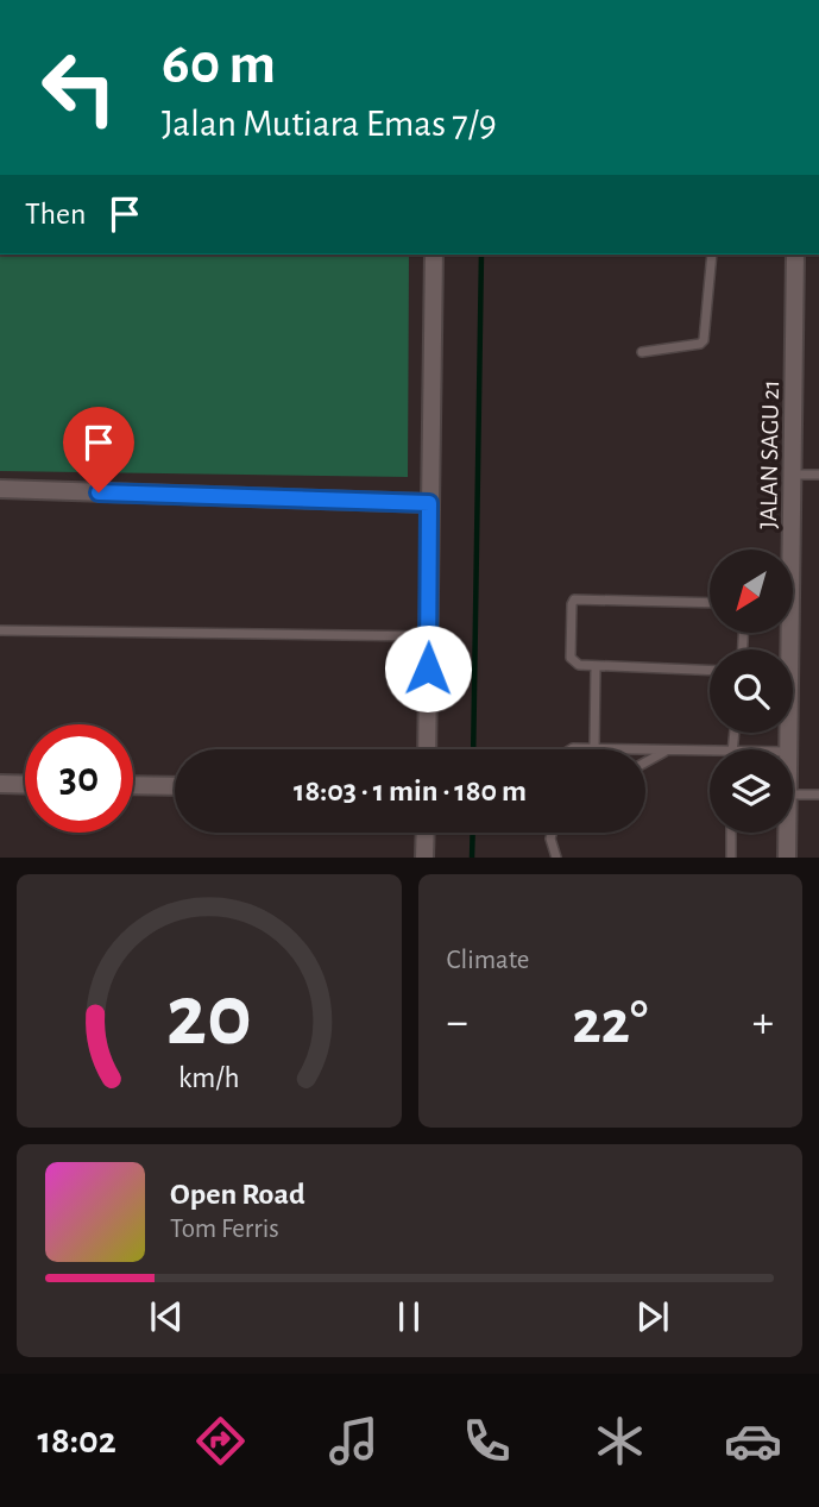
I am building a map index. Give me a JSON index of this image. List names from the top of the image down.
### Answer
{
  "streets": {
    "street": ["JALAN SAGU 21"]
  },
  "north": "bottom left",
  "page": {
    "turn": ["60 m", "Jalan Mutiara Emas 7/9"],
    "then": "Then",
    "limit": "30",
    "trip": "18:03 · 1 min · 180 m",
    "tile": "Climate",
    "heat": ["−", "22°", "+"],
    "song": ["Open Road", "Tom Ferris"],
    "tabs": "18:02",
    "gauge": ["20", "km/h"]
  }
}
